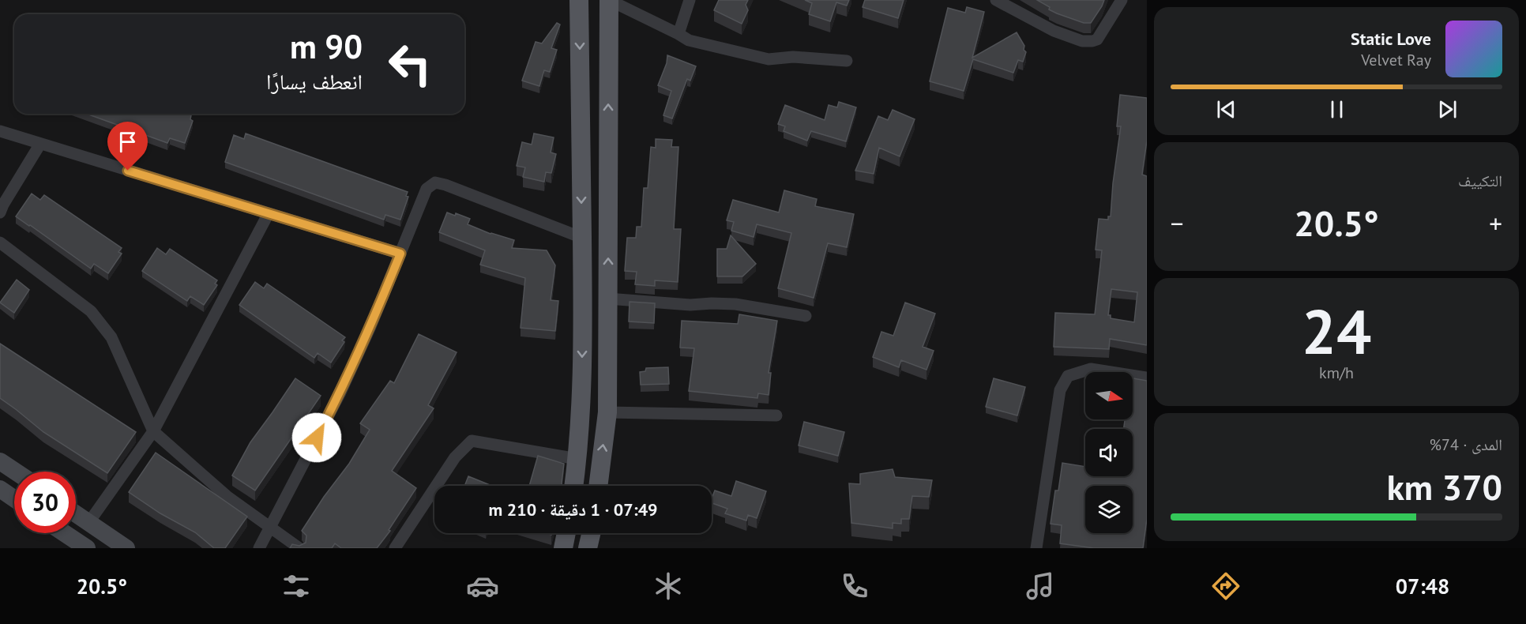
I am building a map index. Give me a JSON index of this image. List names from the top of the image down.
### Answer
{
  "north": "right",
  "page": {
    "turn": ["90 m", "انعطف يسارًا"],
    "song": ["Static Love", "Velvet Ray"],
    "tile": [
      "التكييف",
      ["24", "km/h"],
      ["المدى · 74%", "370 km"]
    ],
    "heat": ["−", "20.5°", "+"],
    "limit": "30",
    "trip": "07:49 · 1 دقيقة · 210 m",
    "tabs": ["07:48", "20.5°"]
  }
}
